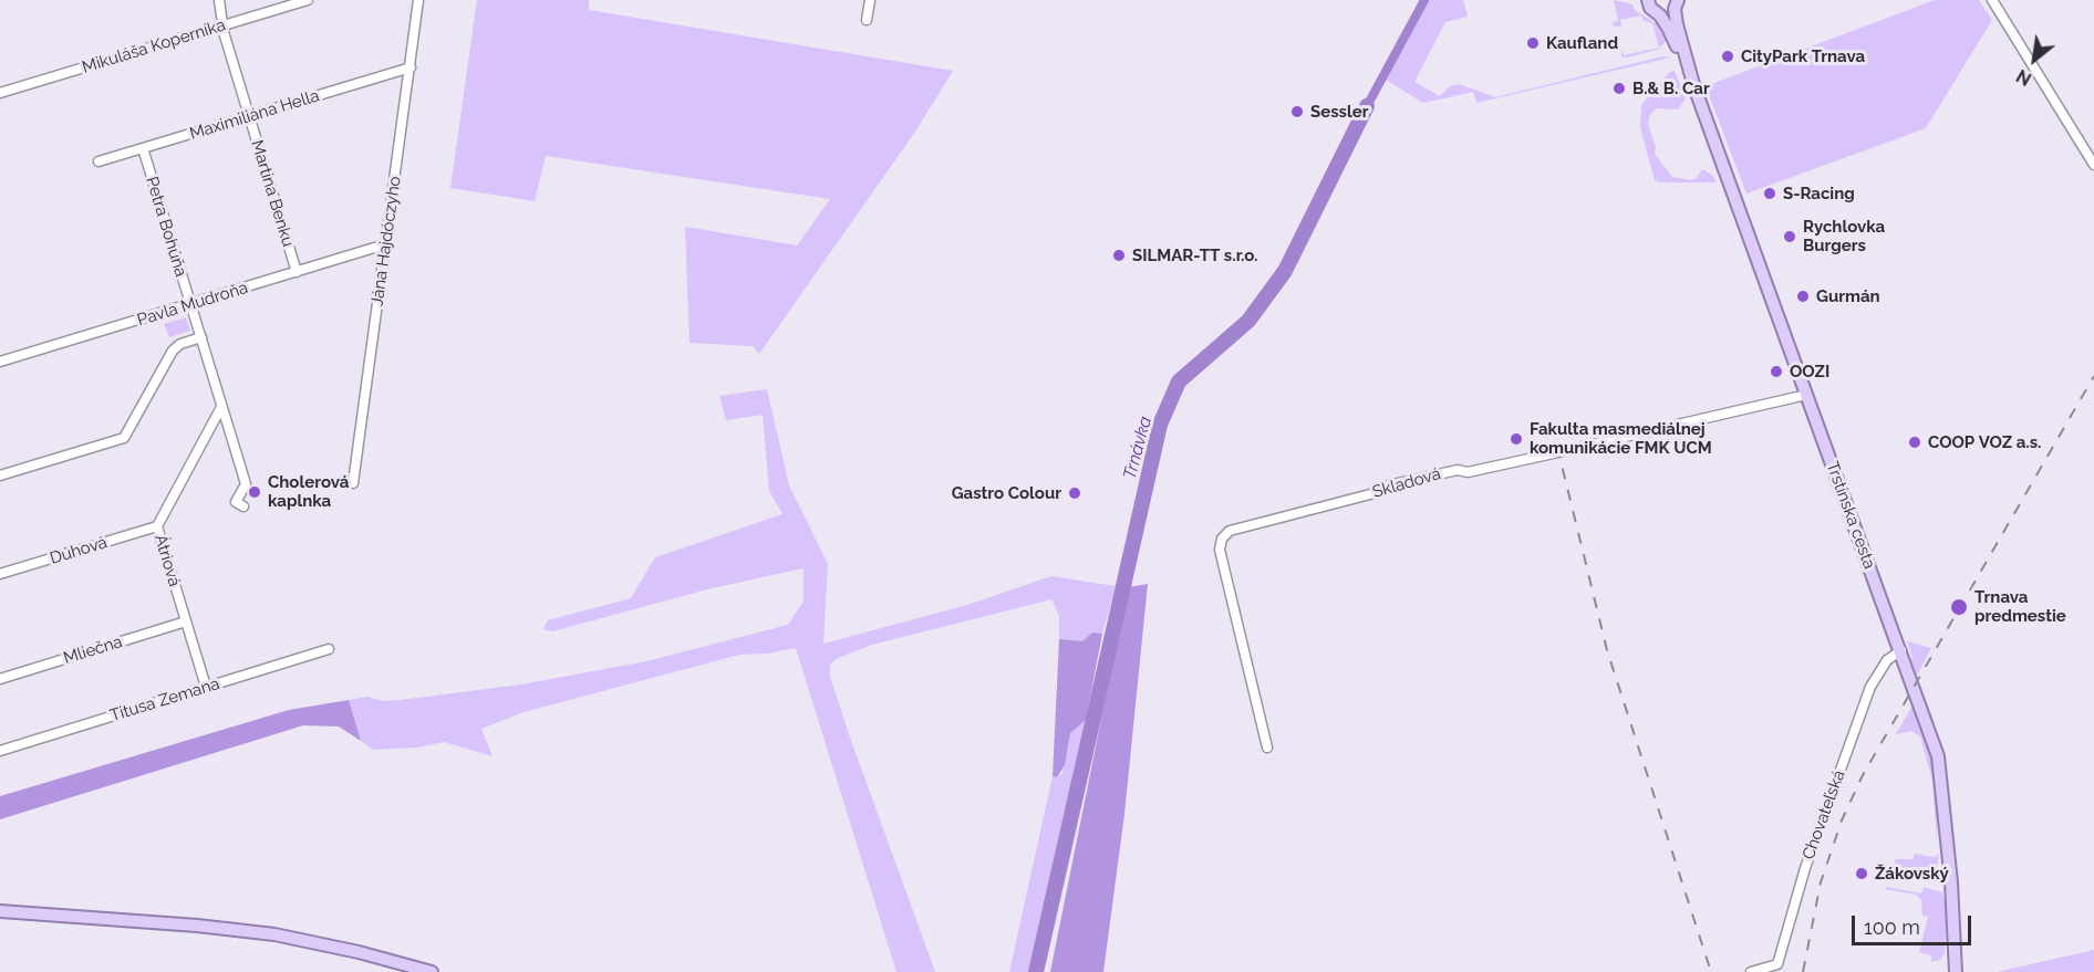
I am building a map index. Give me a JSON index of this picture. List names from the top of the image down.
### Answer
{
  "streets": {
    "main road": ["Trstínska cesta"],
    "street": [
      "Mikuláša Koperníka",
      "Maximiliána Hella",
      "Martina Benku",
      "Petra Bohúňa",
      "Jána Hajdóczyho",
      "Pavla Mudroňa",
      "Skladová",
      "Dúhová",
      "Átriová",
      "Mliečna",
      "Titusa Zemana",
      "Chovateľská"
    ]
  },
  "crossings": [
    ["Mikuláša Koperníka", "Martina Benku"],
    ["Maximiliána Hella", "Martina Benku"],
    ["Maximiliána Hella", "Petra Bohúňa"],
    ["Maximiliána Hella", "Jána Hajdóczyho"],
    ["Martina Benku", "Pavla Mudroňa"],
    ["Petra Bohúňa", "Pavla Mudroňa"],
    ["Jána Hajdóczyho", "Pavla Mudroňa"],
    ["Skladová", "Trstínska cesta"],
    ["Trstínska cesta", "Chovateľská"],
    ["Dúhová", "Átriová"],
    ["Átriová", "Mliečna"],
    ["Átriová", "Titusa Zemana"]
  ],
  "water": ["Trnávka"],
  "places": [
    "Kaufland",
    "CityPark Trnava",
    "B.& B. Car",
    "Sessler",
    "S-Racing",
    "Rychlovka Burgers",
    "SILMAR-TT s.r.o.",
    "Gurmán",
    "OOZI",
    "Fakulta masmediálnej komunikácie FMK UCM",
    "COOP VOZ a.s.",
    "Cholerová kaplnka",
    "Gastro Colour",
    "Trnava predmestie",
    "Žákovský"
  ],
  "scale_bar": "100 m",
  "north": "bottom left"
}
